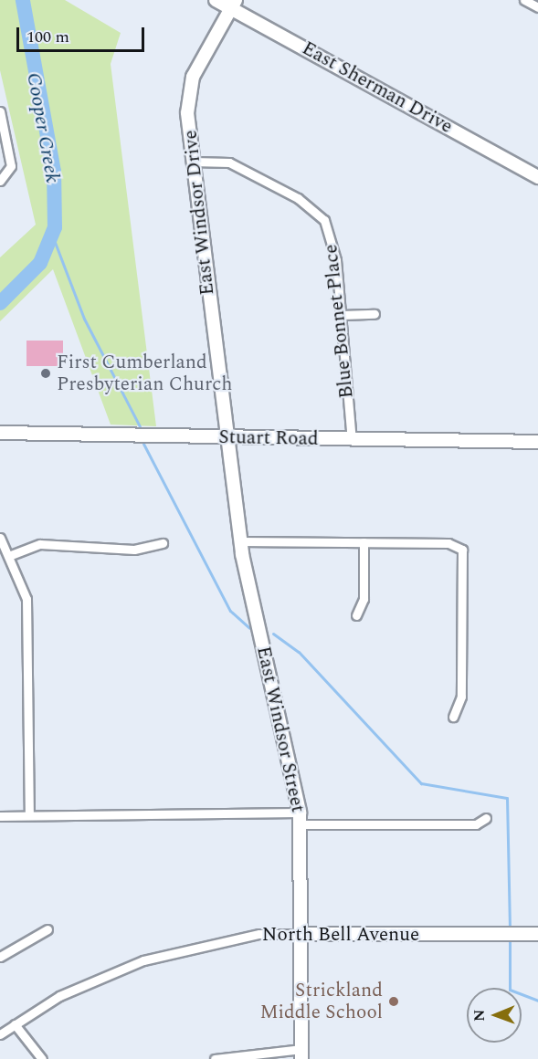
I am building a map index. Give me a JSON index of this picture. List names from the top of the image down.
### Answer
{
  "streets": {
    "street": [
      "East Sherman Drive",
      "East Windsor Drive",
      "Blue Bonnet Place",
      "Stuart Road",
      "East Windsor Street",
      "North Bell Avenue"
    ]
  },
  "crossings": [
    ["East Sherman Drive", "East Windsor Drive"],
    ["East Windsor Drive", "Blue Bonnet Place"],
    ["East Windsor Drive", "Stuart Road"],
    ["East Windsor Drive", "East Windsor Street"],
    ["Blue Bonnet Place", "Stuart Road"],
    ["Stuart Road", "East Windsor Street"],
    ["East Windsor Street", "North Bell Avenue"]
  ],
  "water": ["Cooper Creek"],
  "places": ["First Cumberland Presbyterian Church", "Strickland Middle School"],
  "scale_bar": "100 m",
  "north": "left"
}
